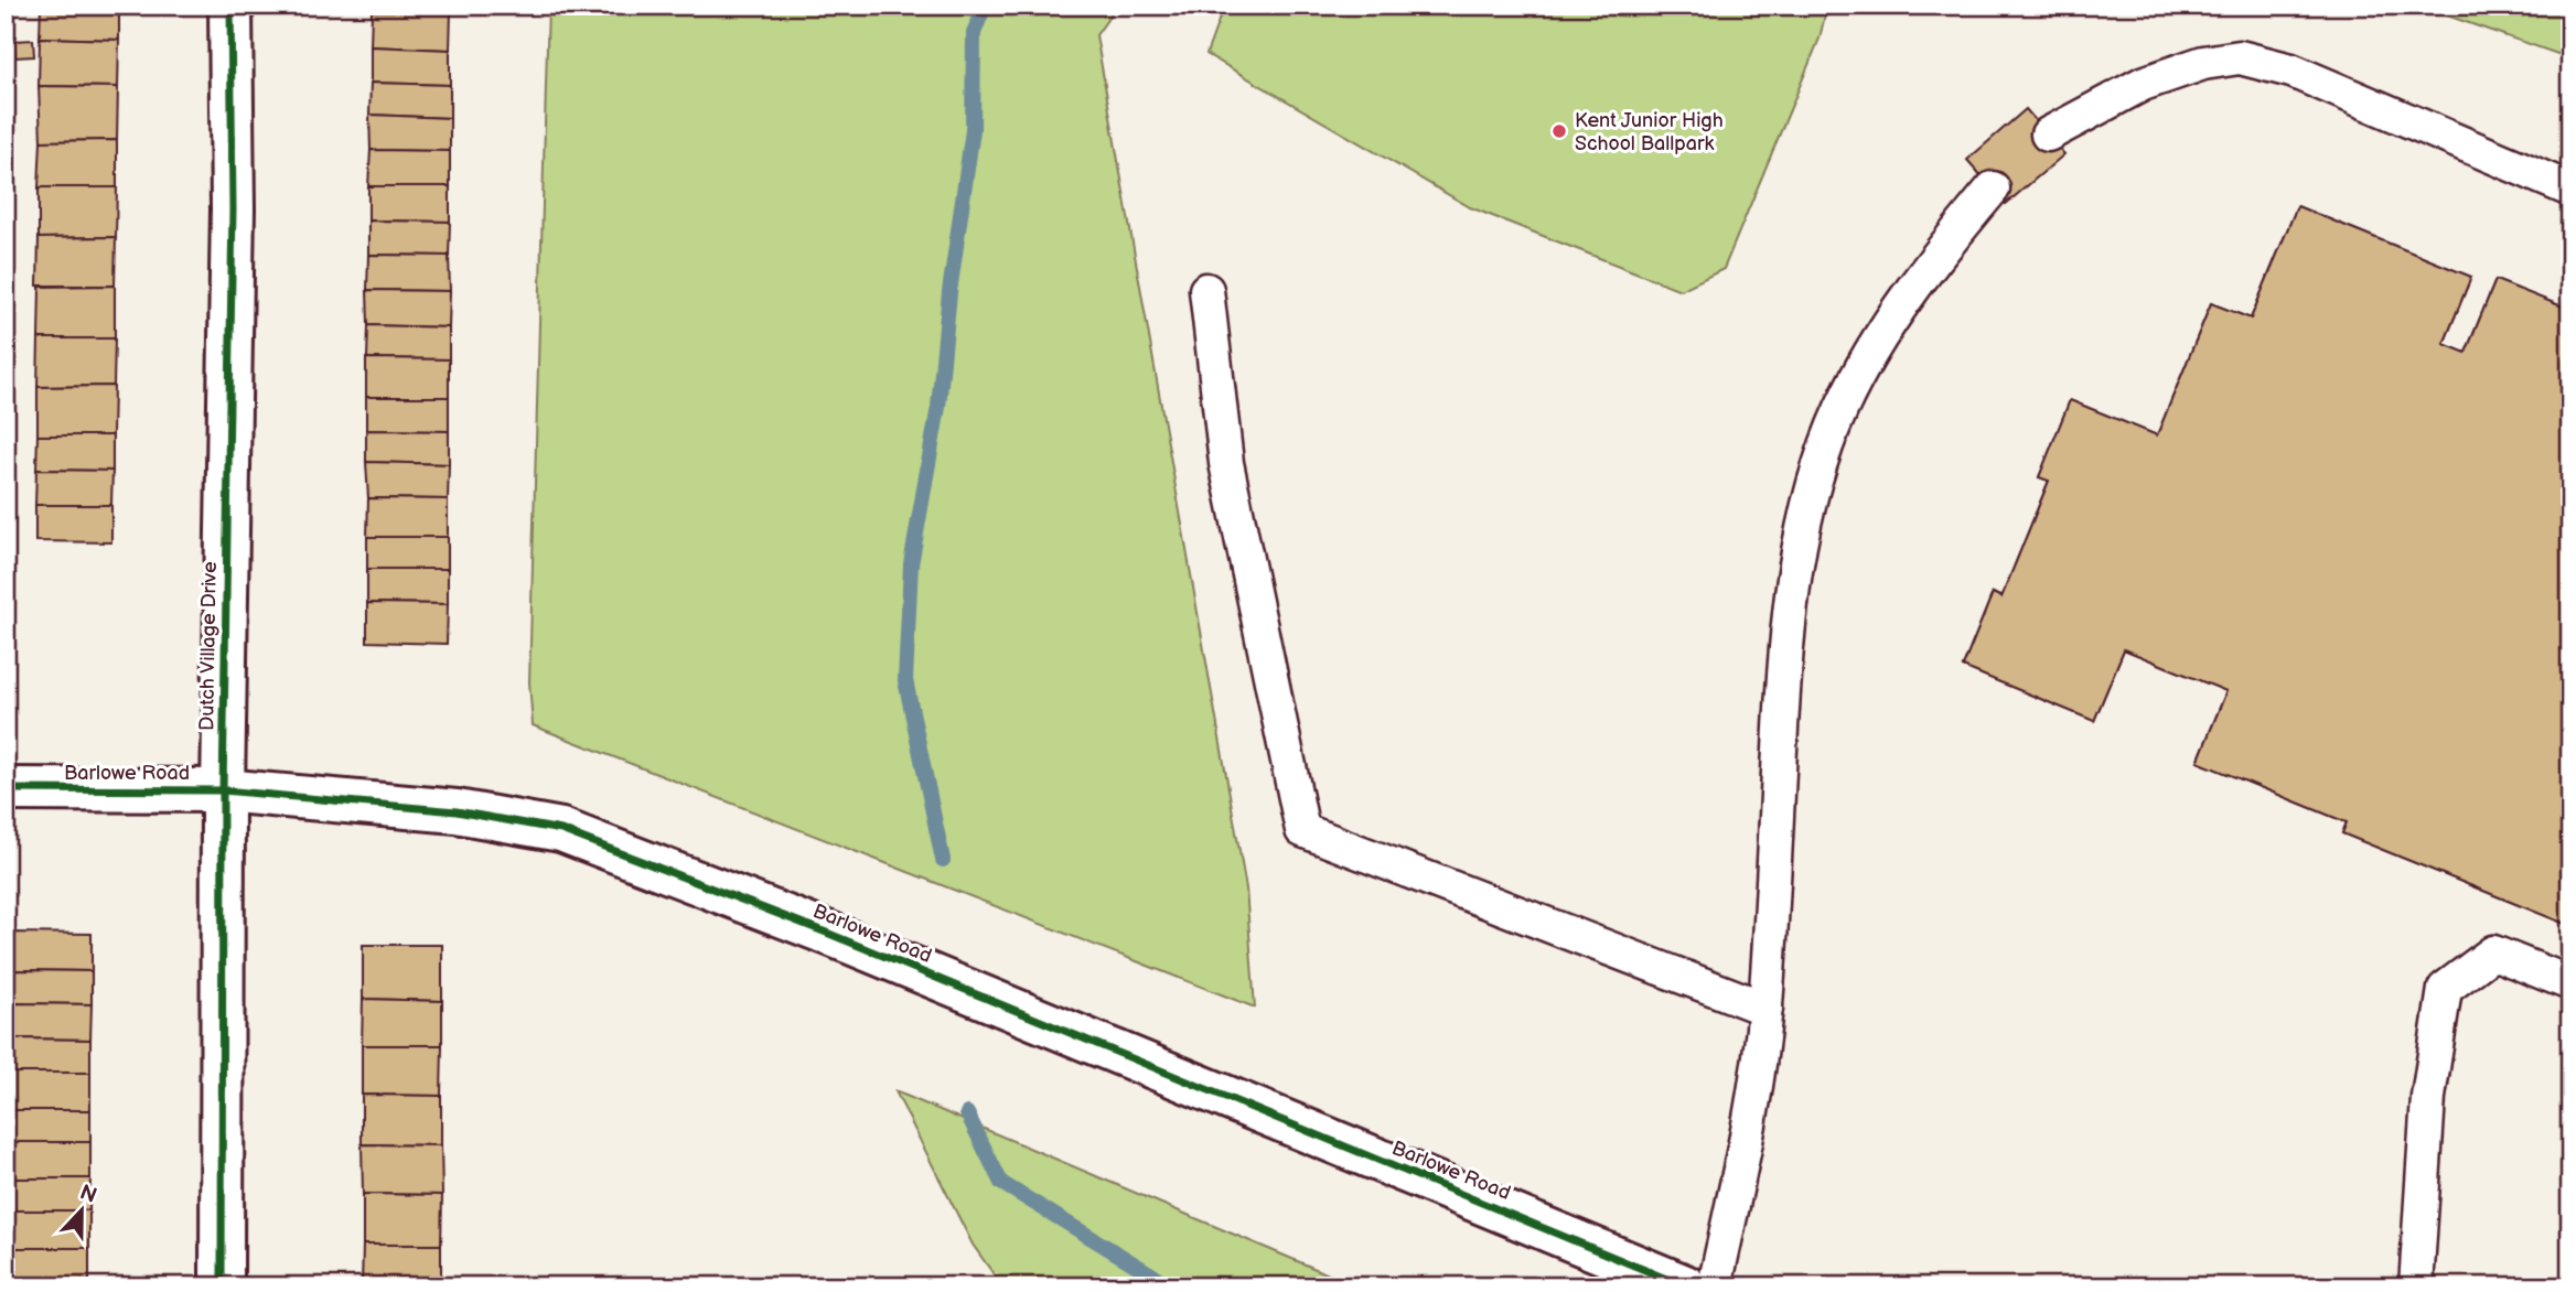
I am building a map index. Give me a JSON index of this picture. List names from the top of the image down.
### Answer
{
  "streets": {
    "street": ["Dutch Village Drive", "Barlowe Road"]
  },
  "crossings": [
    ["Dutch Village Drive", "Barlowe Road"]
  ],
  "places": ["Kent Junior High School Ballpark"],
  "north": "top"
}
